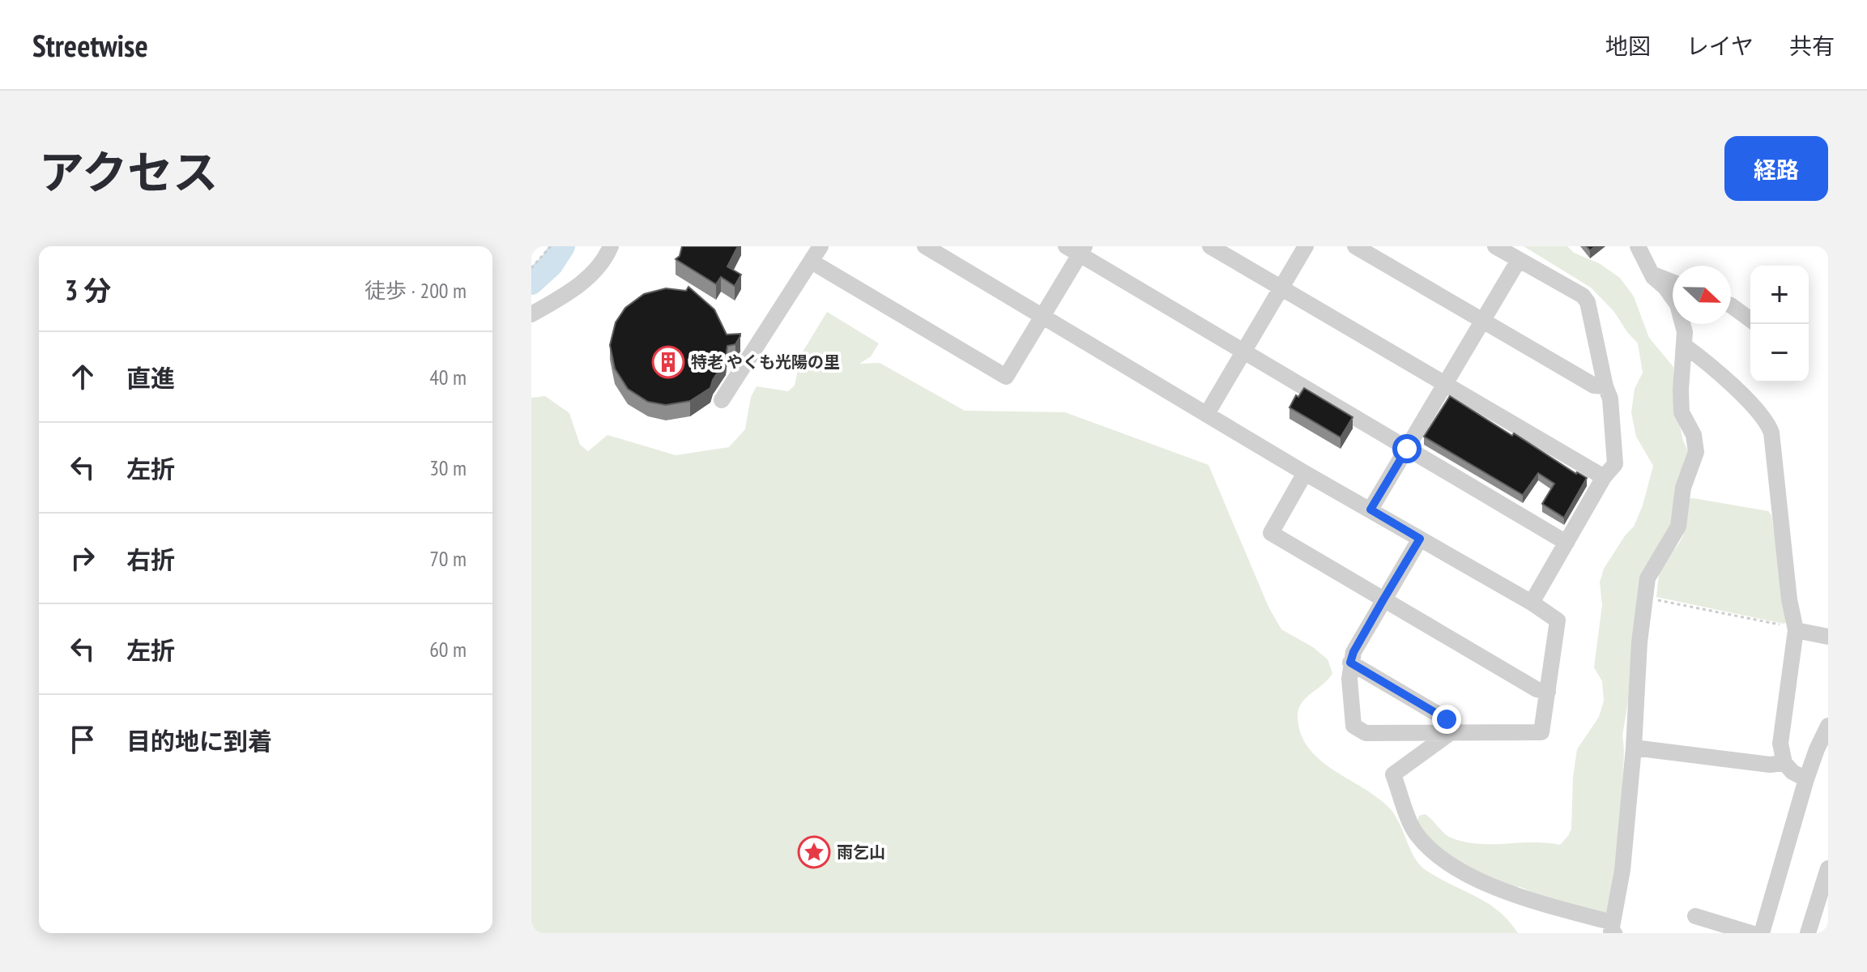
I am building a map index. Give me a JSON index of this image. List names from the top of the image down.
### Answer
{
  "places": {
    "building": ["特老 やくも光陽の里"],
    "place": ["雨乞山"]
  },
  "north": "right",
  "page": {
    "header": "Streetwise",
    "nav": ["地図", "レイヤ", "共有"],
    "title": "アクセス",
    "buttons": "経路",
    "heading": ["3 分", "徒歩 · 200 m"],
    "map_buttons": ["+", "−"],
    "list": [
      ["直進", "40 m"],
      ["左折", "30 m"],
      ["右折", "70 m"],
      ["左折", "60 m"],
      "目的地に到着"
    ]
  }
}
